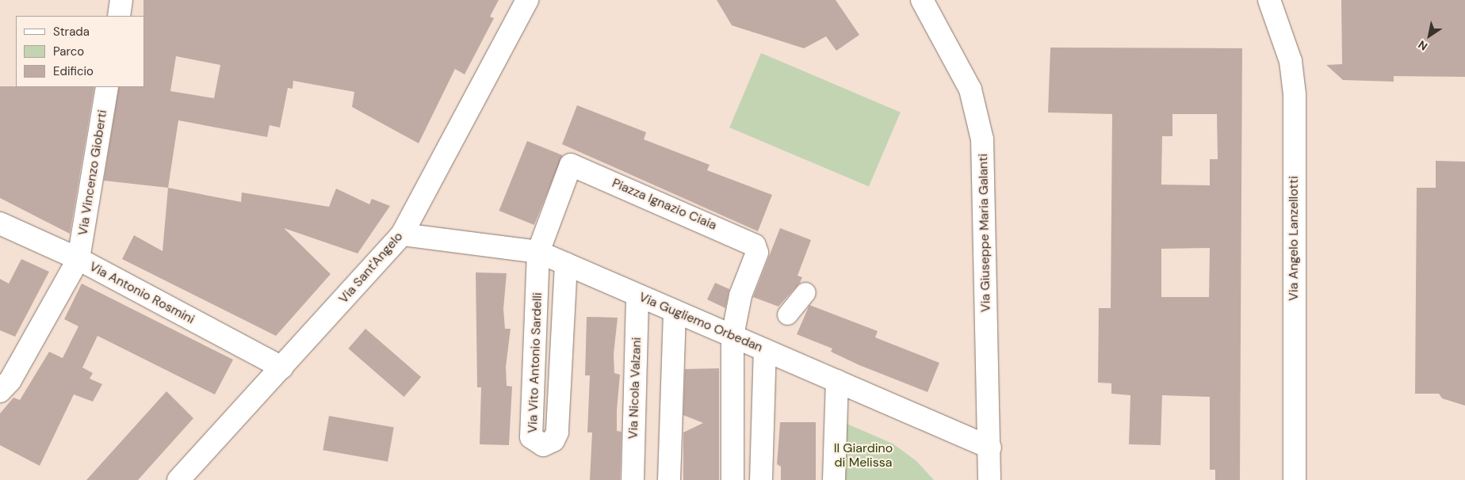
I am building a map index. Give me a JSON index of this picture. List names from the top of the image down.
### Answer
{
  "streets": {
    "street": [
      "Via Vincenzo Gioberti",
      "Piazza Ignazio Ciaia",
      "Via Giuseppe Maria Galanti",
      "Via Angelo Lanzellotti",
      "Via Sant'Angelo",
      "Via Antonio Rosmini",
      "Via Gugliemo Orbedan",
      "Via Vito Antonio Sardelli",
      "Via Nicola Valzani"
    ]
  },
  "crossings": [
    ["Via Vincenzo Gioberti", "Via Antonio Rosmini"],
    ["Piazza Ignazio Ciaia", "Via Gugliemo Orbedan"],
    ["Piazza Ignazio Ciaia", "Via Vito Antonio Sardelli"],
    ["Via Giuseppe Maria Galanti", "Via Gugliemo Orbedan"],
    ["Via Sant'Angelo", "Via Antonio Rosmini"],
    ["Via Sant'Angelo", "Via Gugliemo Orbedan"],
    ["Via Gugliemo Orbedan", "Via Vito Antonio Sardelli"],
    ["Via Gugliemo Orbedan", "Via Nicola Valzani"]
  ],
  "parks": ["Il Giardino di Melissa"],
  "legend": ["Strada", "Parco", "Edificio"],
  "north": "bottom left"
}
